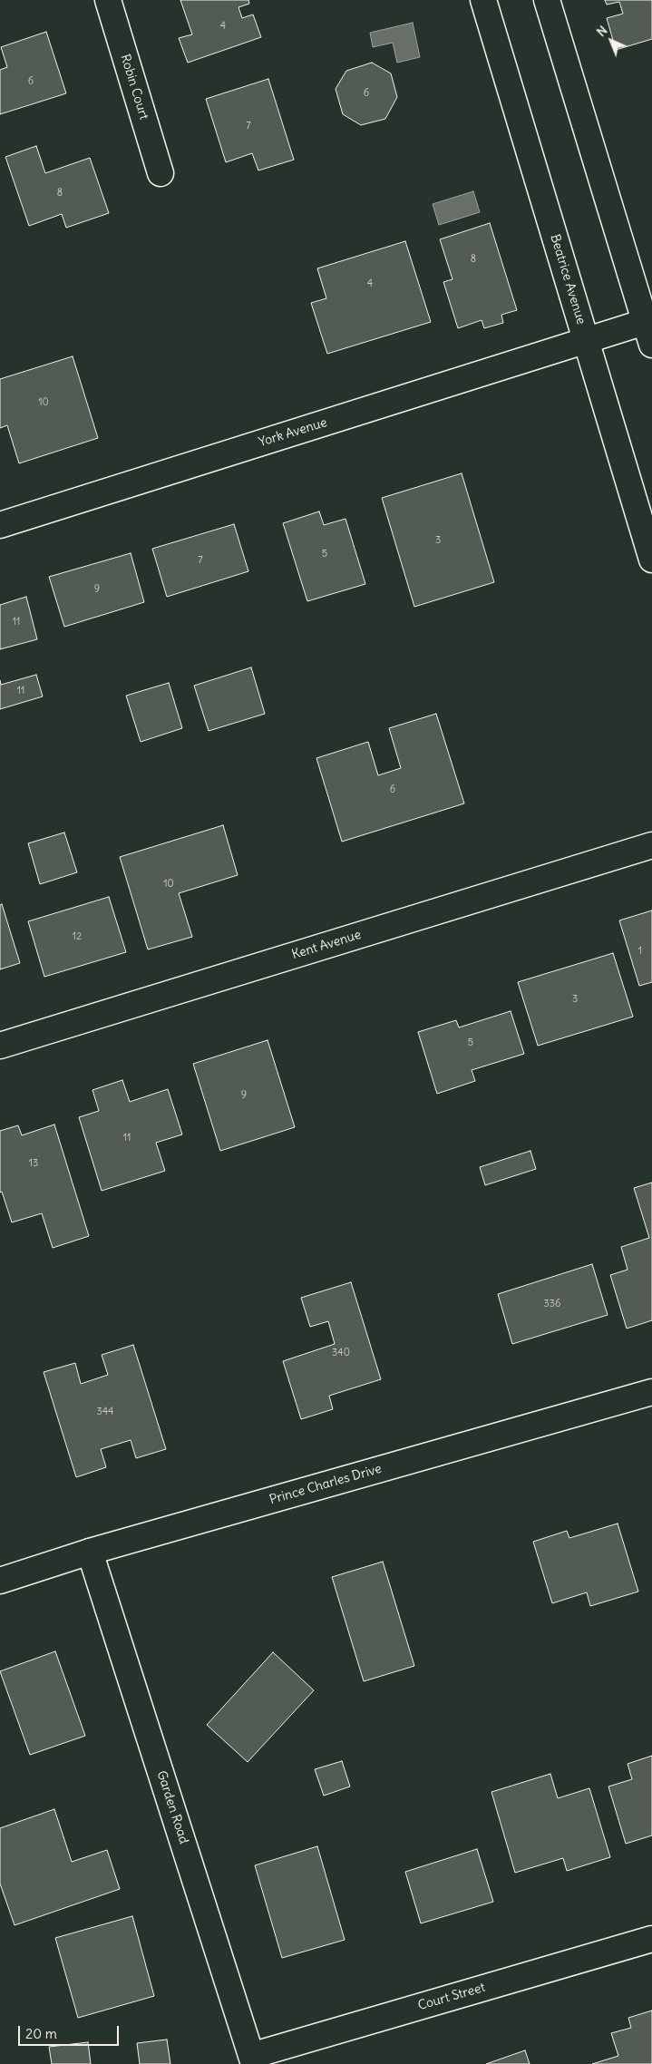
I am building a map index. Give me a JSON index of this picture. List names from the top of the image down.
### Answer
{
  "streets": {
    "main road": [
      "Robin Court",
      "Beatrice Avenue",
      "York Avenue",
      "Kent Avenue",
      "Prince Charles Drive",
      "Garden Road",
      "Court Street"
    ]
  },
  "crossings": [
    ["Beatrice Avenue", "York Avenue"],
    ["Prince Charles Drive", "Garden Road"],
    ["Garden Road", "Court Street"]
  ],
  "house_numbers": [
    "4",
    "6",
    "6",
    "7",
    "8",
    "8",
    "4",
    "10",
    "3",
    "5",
    "7",
    "9",
    "11",
    "11",
    "6",
    "10",
    "12",
    "1",
    "3",
    "5",
    "9",
    "11",
    "13",
    "336",
    "340",
    "344"
  ],
  "scale_bar": "20 m",
  "north": "top left"
}
